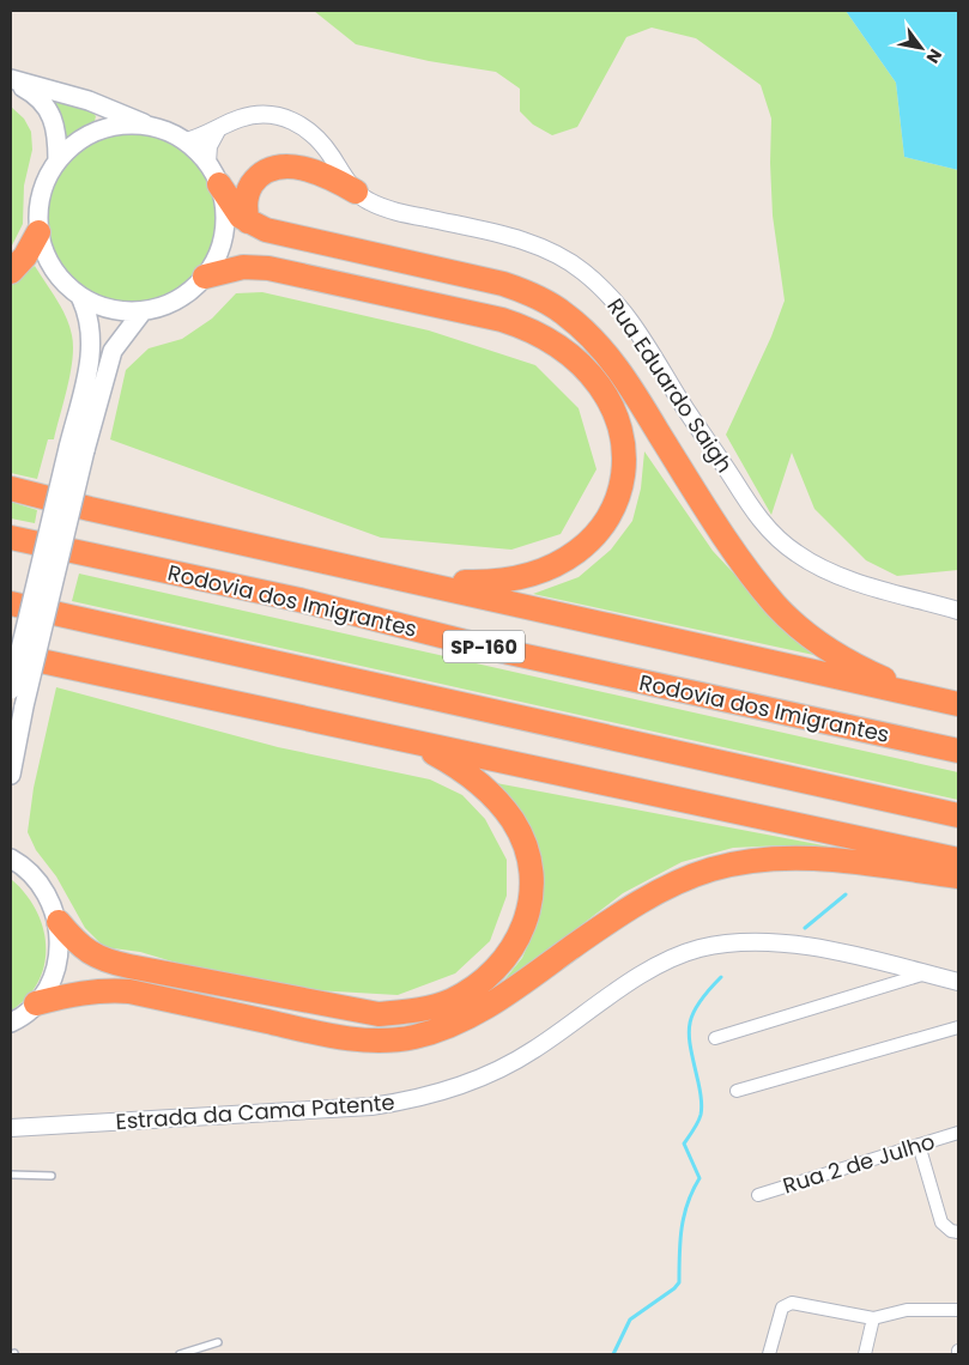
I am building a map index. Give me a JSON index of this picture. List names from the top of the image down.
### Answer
{
  "streets": {
    "highway": ["Rodovia dos Imigrantes", "SP-160"],
    "street": ["Rua Eduardo Saigh", "Estrada da Cama Patente", "Rua 2 de Julho"]
  },
  "north": "bottom right"
}
